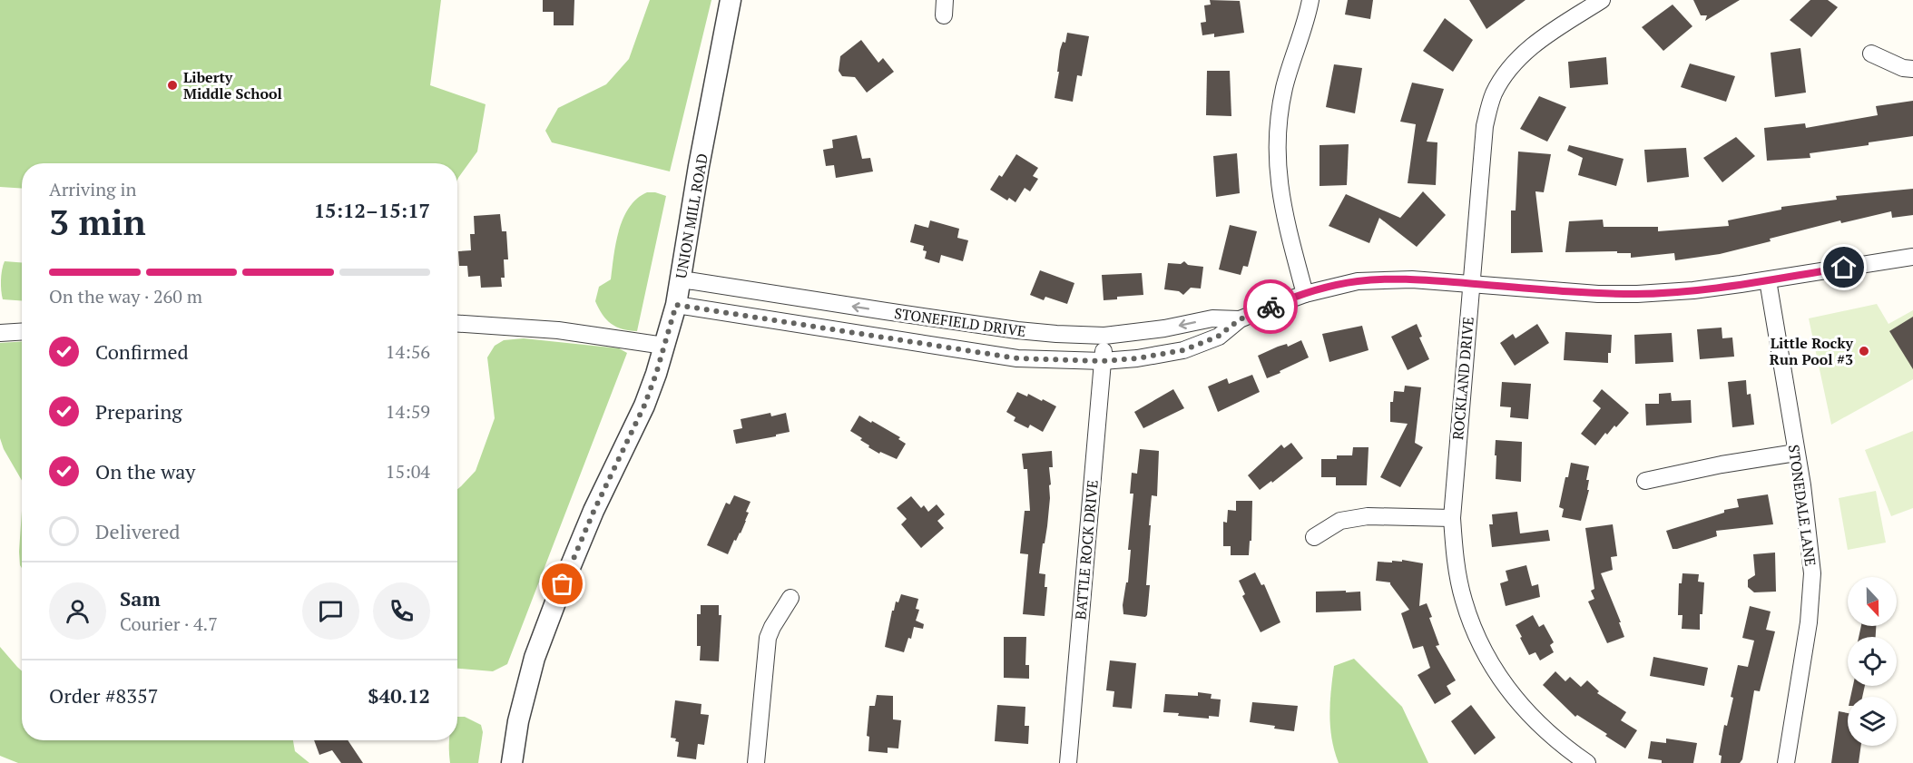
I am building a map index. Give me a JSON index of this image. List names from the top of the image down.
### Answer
{
  "streets": {
    "street": [
      "UNION MILL ROAD",
      "STONEFIELD DRIVE",
      "ROCKLAND DRIVE",
      "STONEDALE LANE",
      "BATTLE ROCK DRIVE"
    ]
  },
  "crossings": [
    ["UNION MILL ROAD", "STONEFIELD DRIVE"],
    ["STONEFIELD DRIVE", "ROCKLAND DRIVE"],
    ["STONEFIELD DRIVE", "STONEDALE LANE"],
    ["STONEFIELD DRIVE", "BATTLE ROCK DRIVE"]
  ],
  "places": ["Liberty Middle School", "Little Rocky Run Pool #3"],
  "north": "bottom",
  "page": {
    "heading": ["3 min", "Arriving in", "15:12–15:17"],
    "panel": [
      "Sam",
      "Courier · 4.7",
      "Order #8357",
      "$40.12"
    ],
    "bar": "On the way · 260 m",
    "list": [
      ["Confirmed", "14:56"],
      ["Preparing", "14:59"],
      ["On the way", "15:04"],
      "Delivered"
    ]
  }
}
